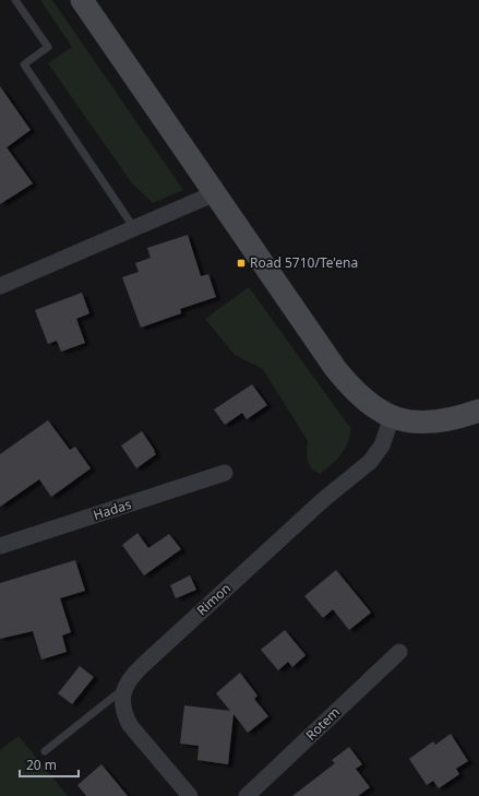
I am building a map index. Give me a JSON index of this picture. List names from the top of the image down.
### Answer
{
  "streets": {
    "street": ["Hadas", "Rimon", "Rotem"]
  },
  "places": {
    "transit": ["Road 5710/Te'ena"]
  },
  "scale_bar": "20 m"
}
